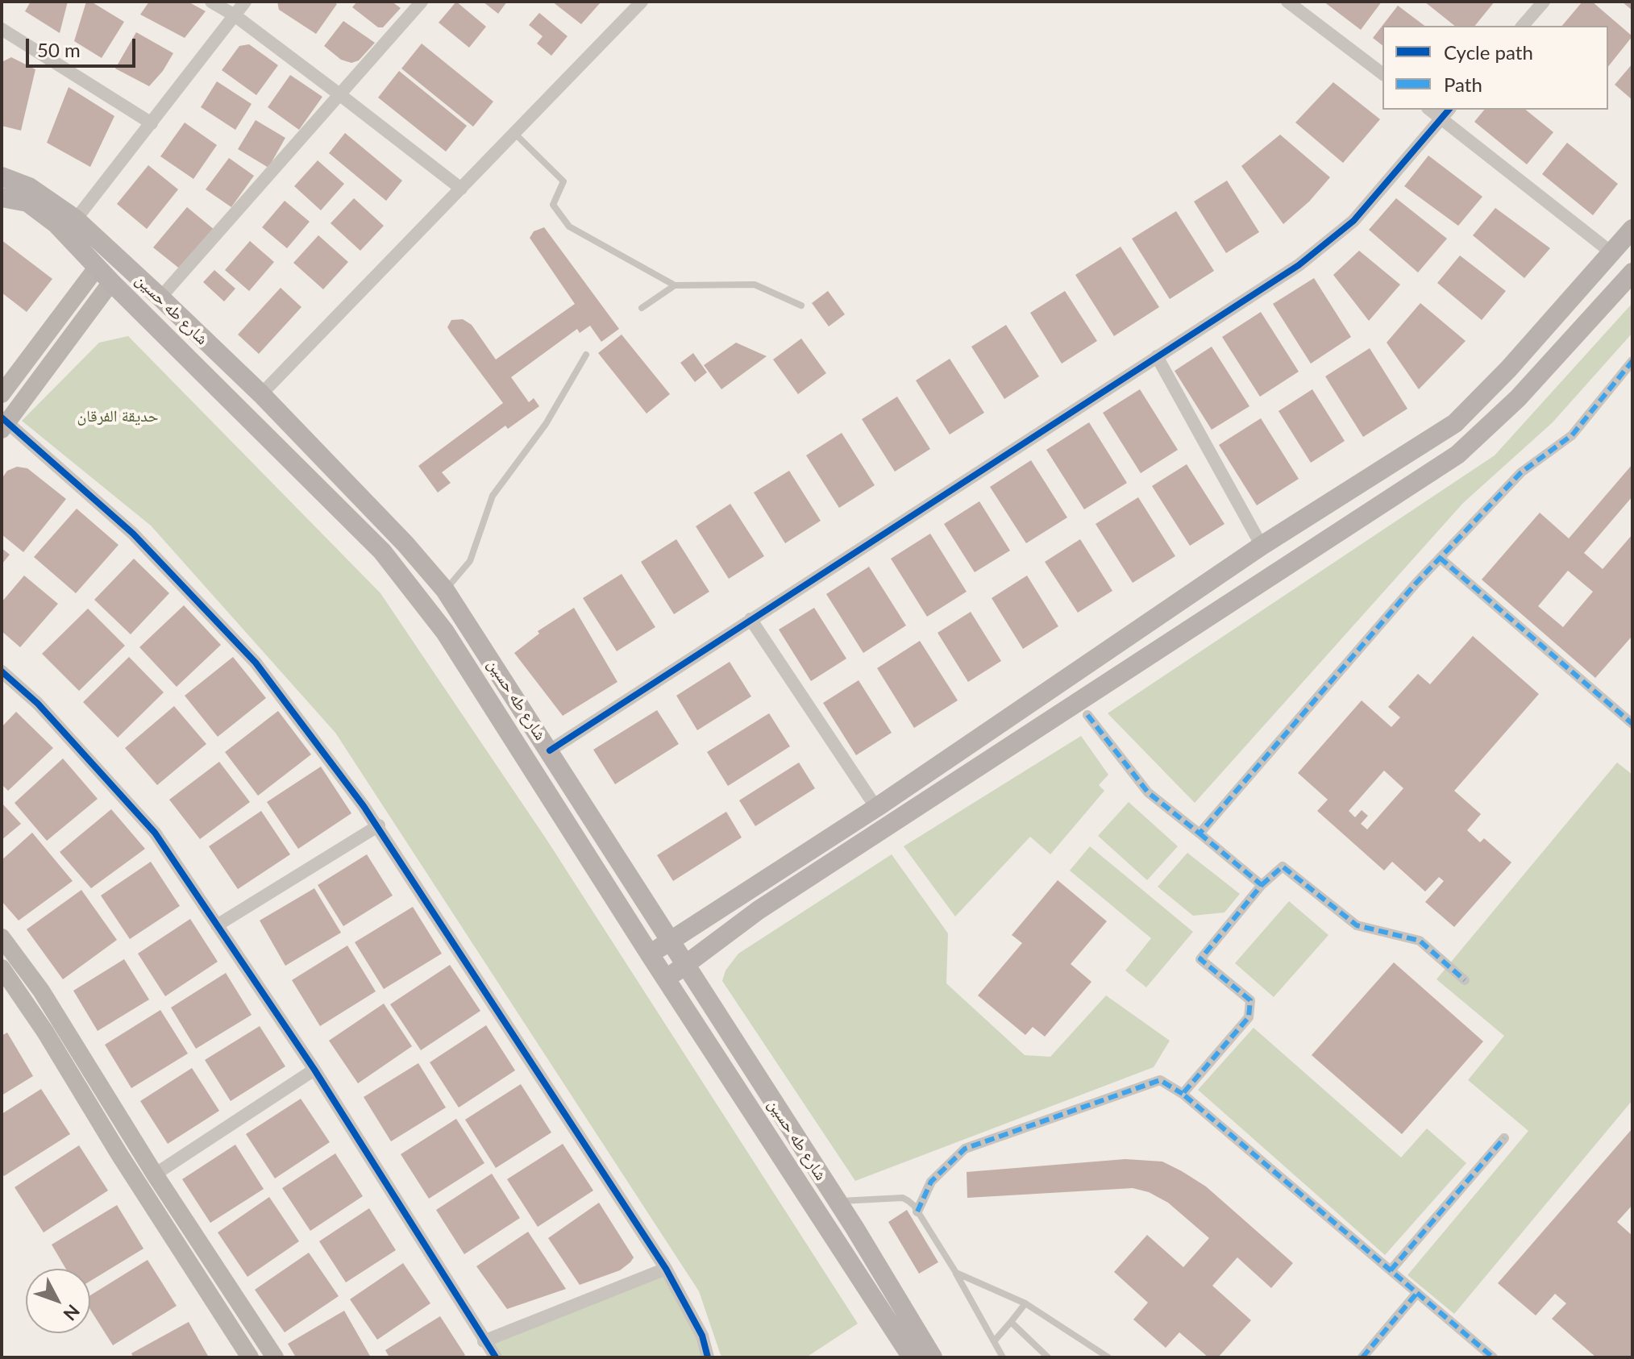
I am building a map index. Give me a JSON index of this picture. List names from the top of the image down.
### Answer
{
  "streets": {
    "main road": ["شارع طه حسين"]
  },
  "parks": ["حديقة الفرقان"],
  "legend": ["Cycle path", "Path"],
  "scale_bar": "50 m",
  "north": "bottom right"
}
